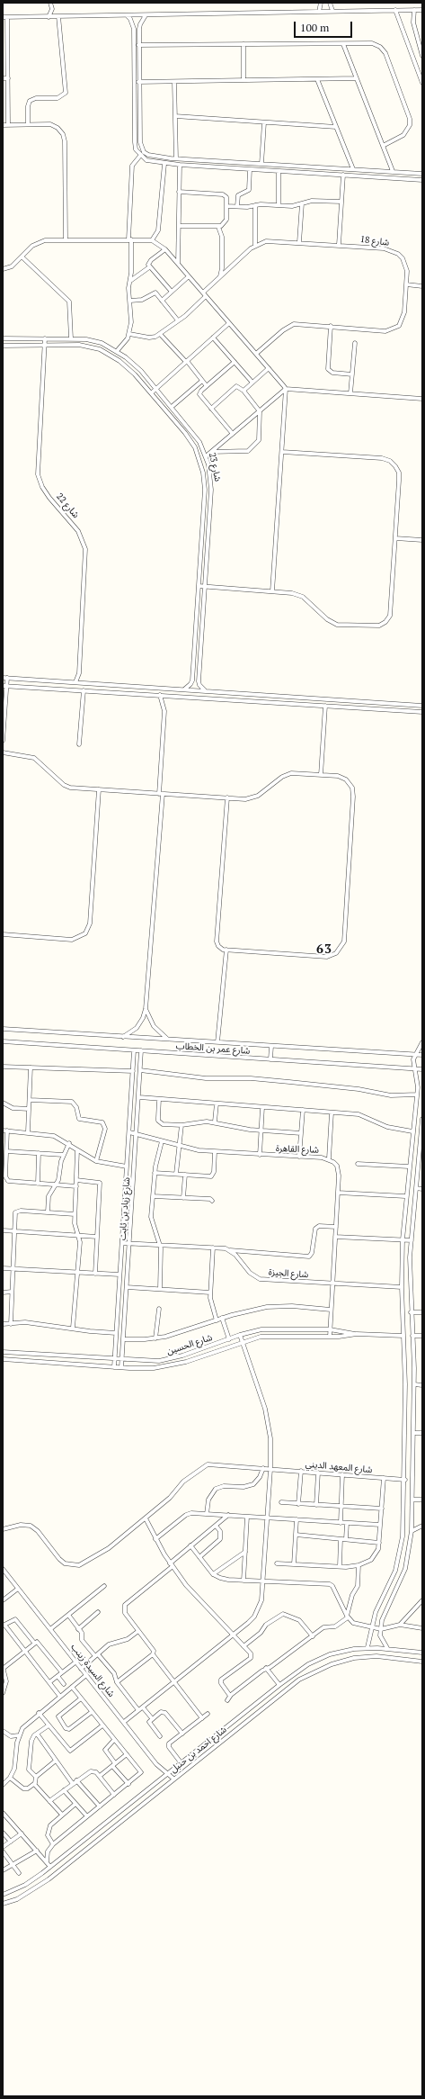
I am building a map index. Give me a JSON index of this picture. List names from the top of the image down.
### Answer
{
  "streets": {
    "street": [
      "شارع 18",
      "شارع 23",
      "شارع 22",
      "شارع عمر بن الخطاب",
      "شارع القاهرة",
      "شارع زياد بن ثابت",
      "شارع الجيزة",
      "شارع الحسين",
      "شارع المعهد الديني",
      "شارع السيدة زينب",
      "شارع احمد بن حنبل"
    ]
  },
  "crossings": [
    ["شارع 23", "شارع 22"],
    ["شارع عمر بن الخطاب", "شارع زياد بن ثابت"],
    ["شارع القاهرة", "شارع زياد بن ثابت"],
    ["شارع القاهرة", "شارع الجيزة"],
    ["شارع القاهرة", "شارع الحسين"],
    ["شارع زياد بن ثابت", "شارع الحسين"],
    ["شارع السيدة زينب", "شارع احمد بن حنبل"]
  ],
  "districts": ["63"],
  "scale_bar": "100 m"
}
